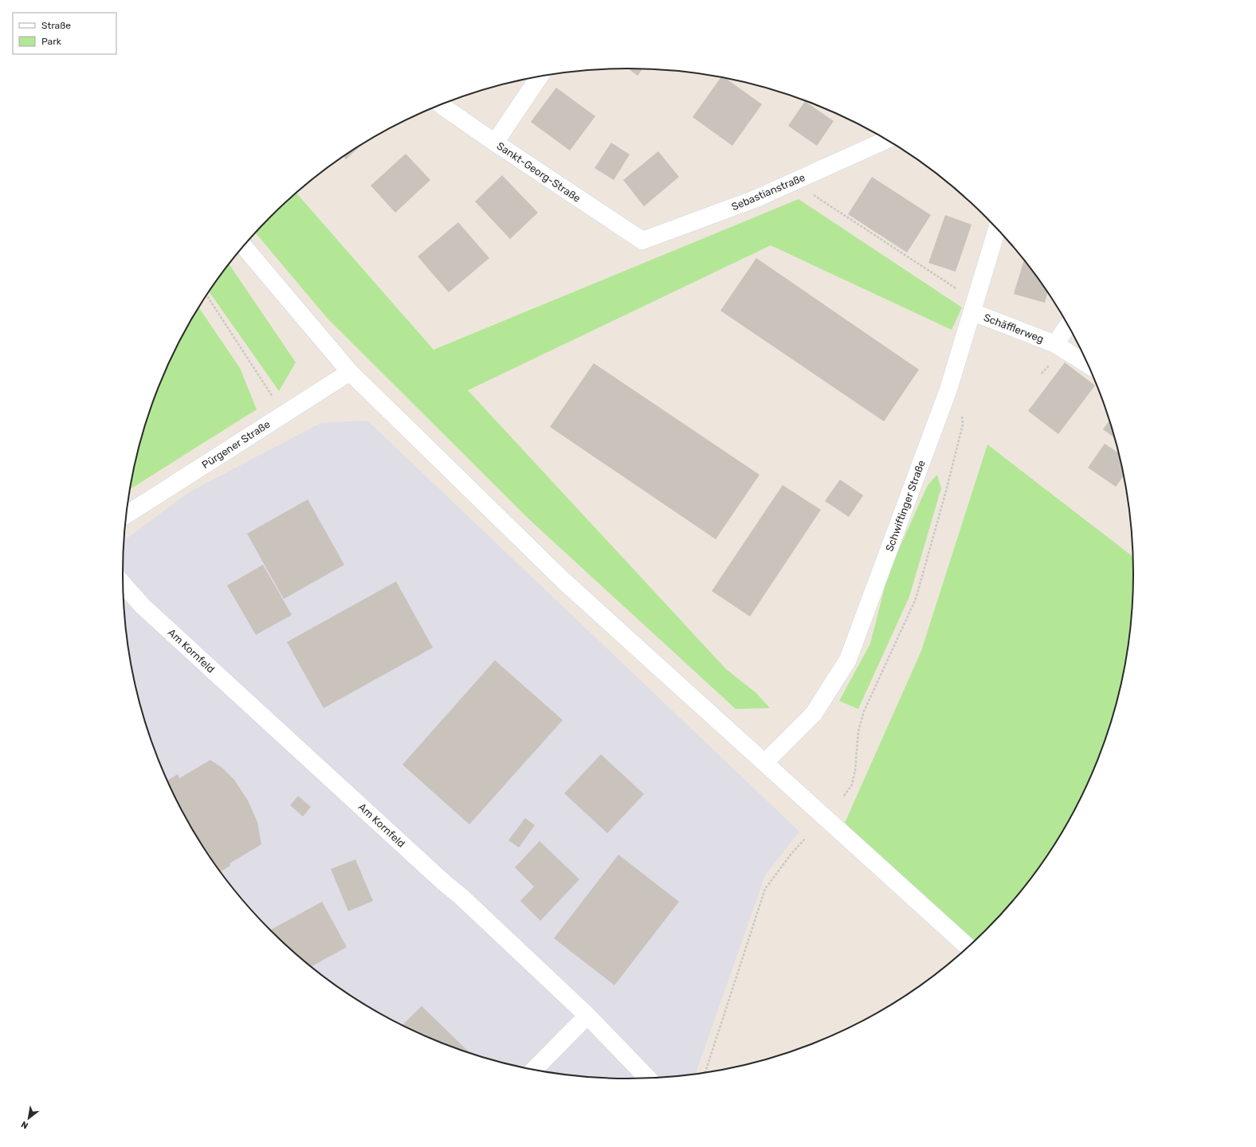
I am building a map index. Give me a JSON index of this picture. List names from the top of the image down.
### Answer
{
  "streets": {
    "street": [
      "Sankt-Georg-Straße",
      "Sebastianstraße",
      "Schäfflerweg",
      "Pürgener Straße",
      "Schwiftinger Straße",
      "Am Kornfeld"
    ]
  },
  "crossings": [
    ["Sankt-Georg-Straße", "Sebastianstraße"],
    ["Schäfflerweg", "Schwiftinger Straße"]
  ],
  "legend": ["Straße", "Park"],
  "north": "bottom left"
}
